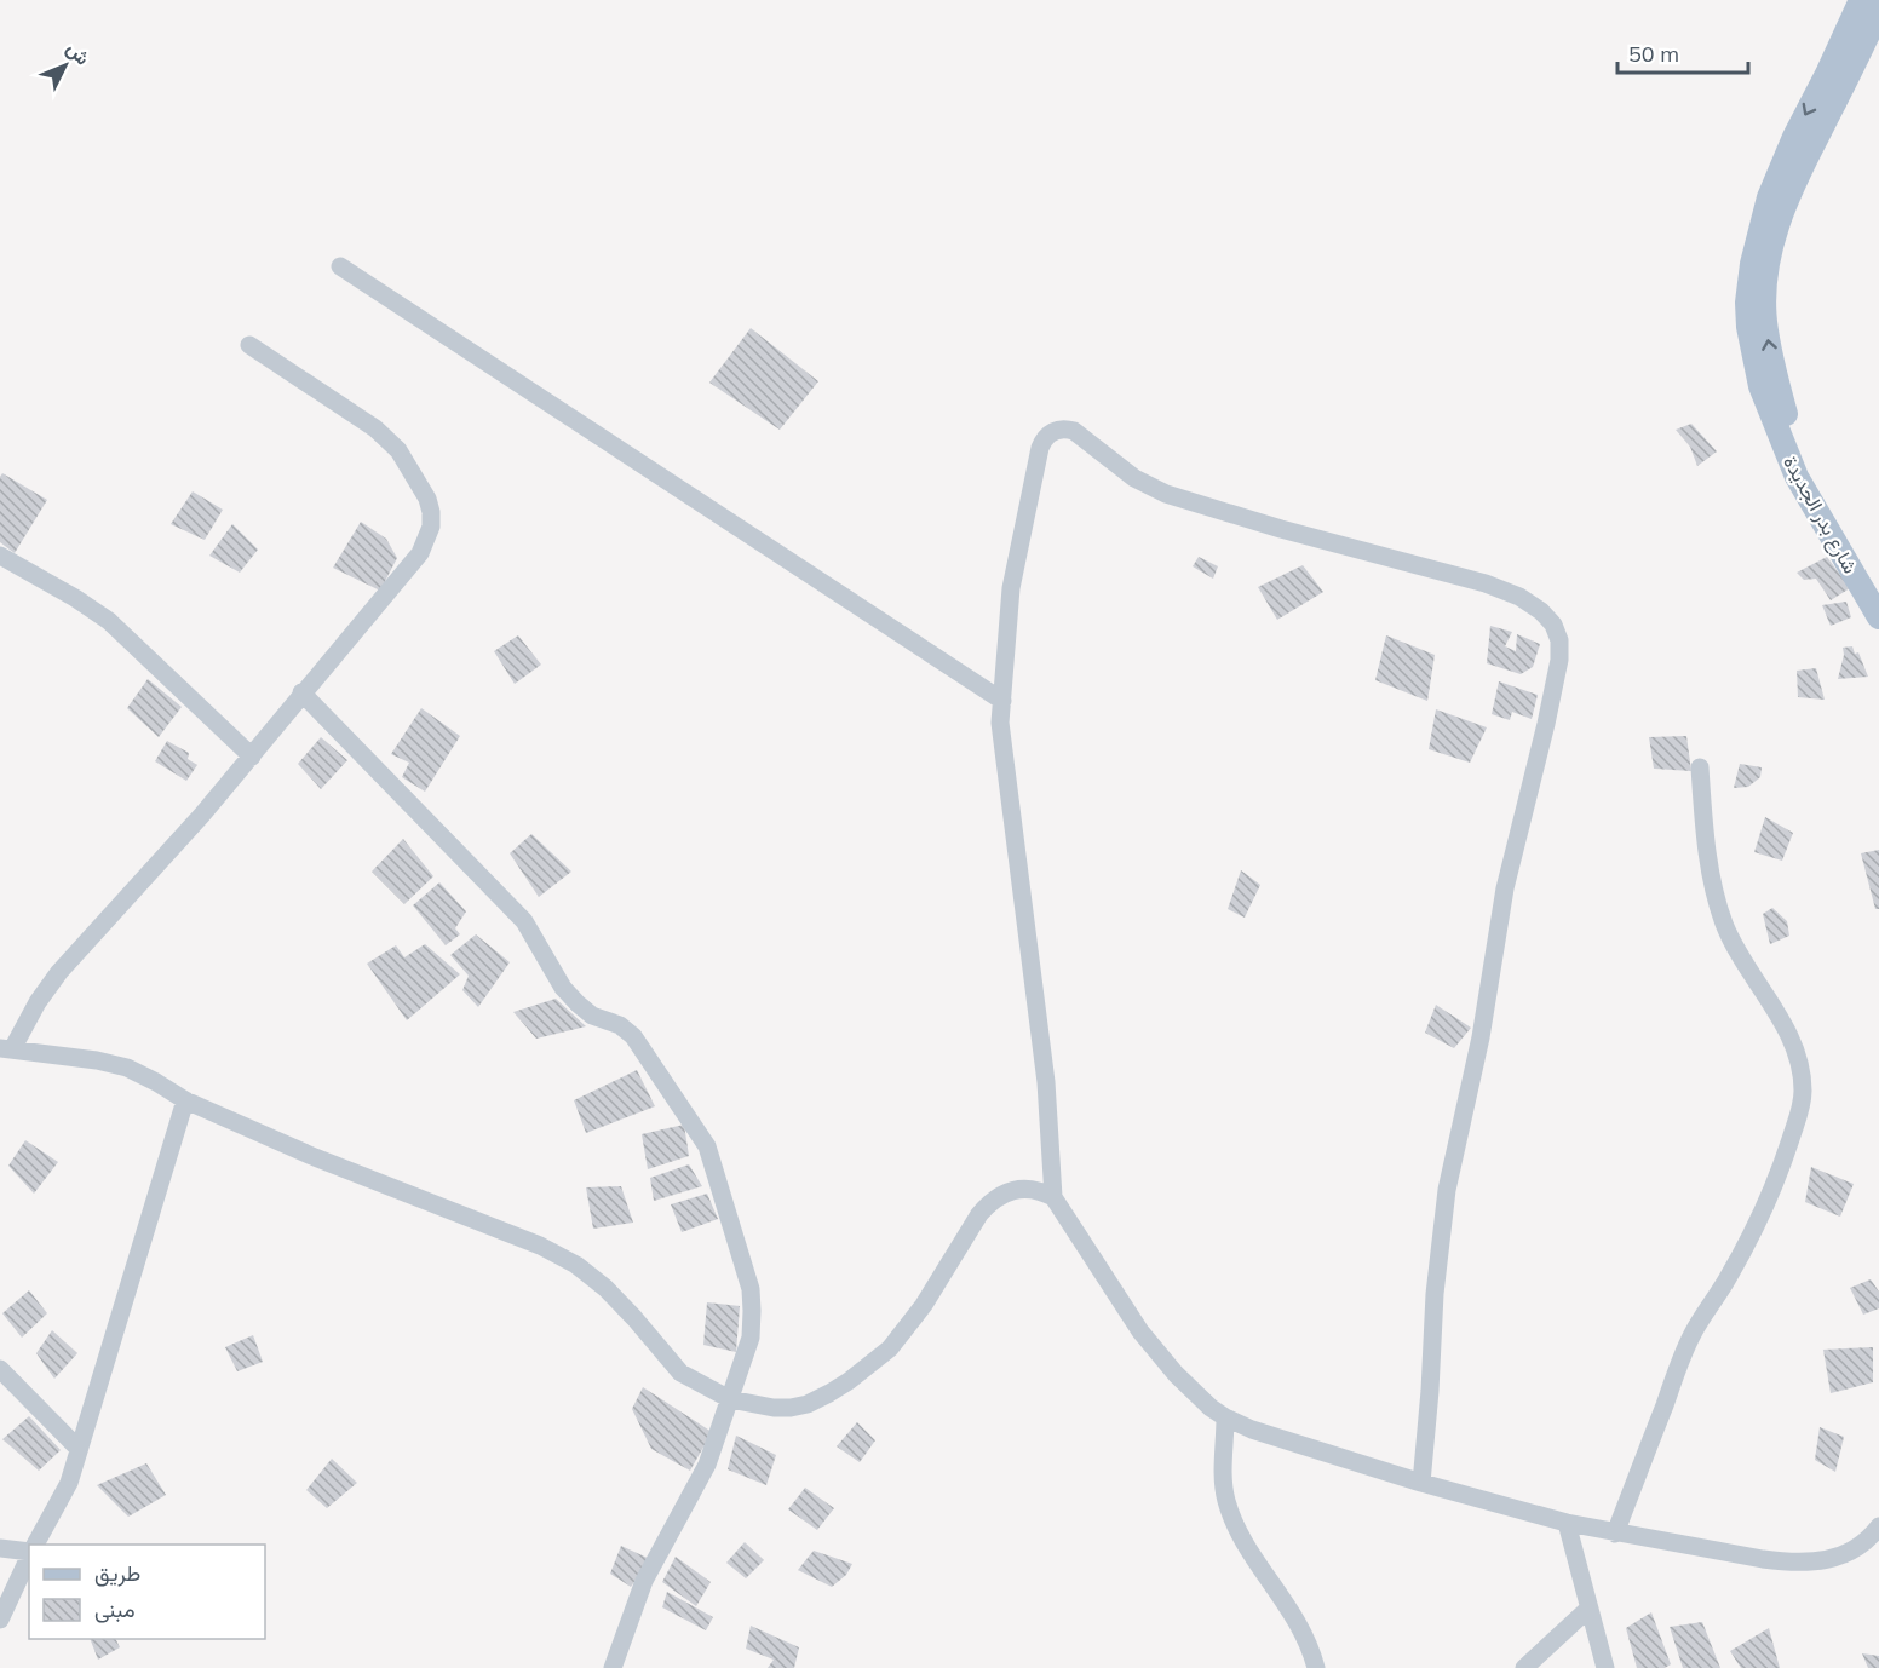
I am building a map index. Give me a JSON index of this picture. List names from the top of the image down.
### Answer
{
  "streets": {
    "main road": ["شارع بدر الجديدة"]
  },
  "legend": ["طريق", "مبنى"],
  "scale_bar": "50 m",
  "north": "top right"
}
